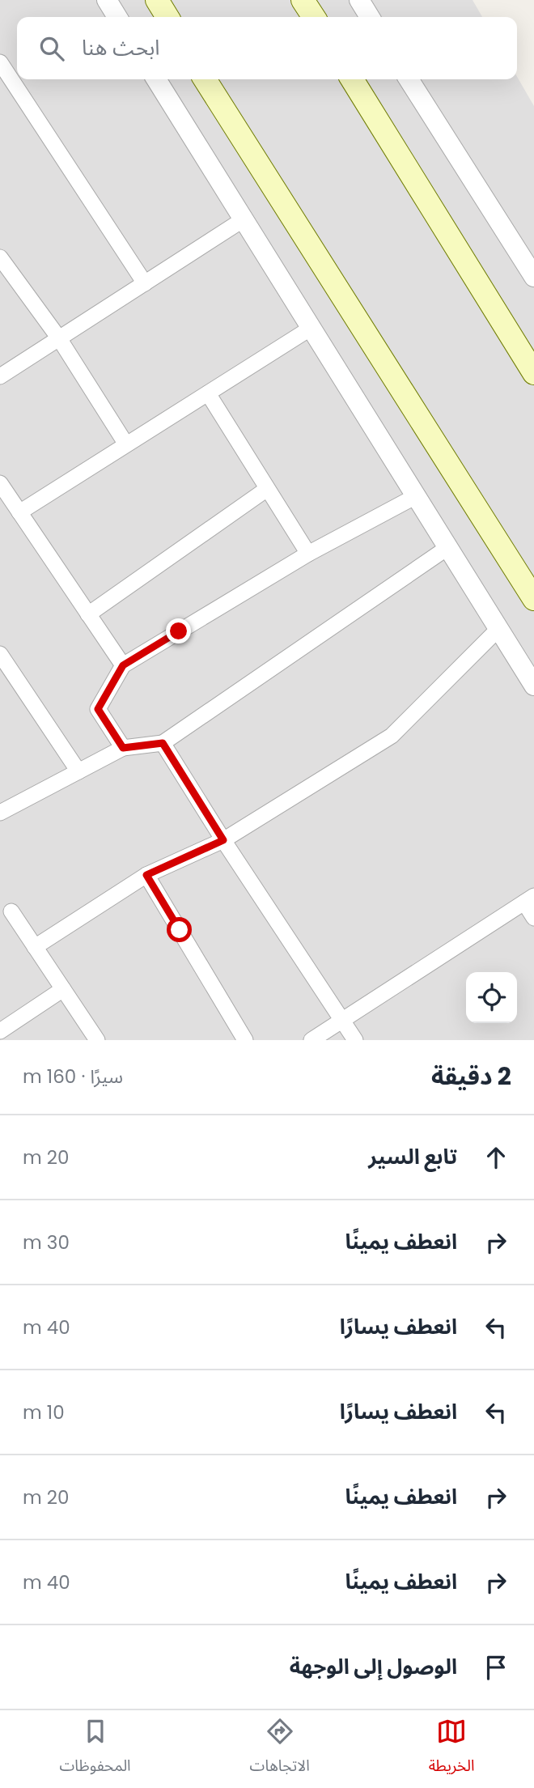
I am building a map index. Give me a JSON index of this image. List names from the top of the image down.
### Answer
{
  "page": {
    "search": "ابحث هنا",
    "heading": ["2 دقيقة", "سيرًا · 160 m"],
    "list": [
      ["تابع السير", "20 m"],
      ["انعطف يمينًا", "30 m"],
      ["انعطف يسارًا", "40 m"],
      ["انعطف يسارًا", "10 m"],
      ["انعطف يمينًا", "20 m"],
      ["انعطف يمينًا", "40 m"],
      "الوصول إلى الوجهة"
    ],
    "nav": ["الخريطة", "الاتجاهات", "المحفوظات"]
  }
}
